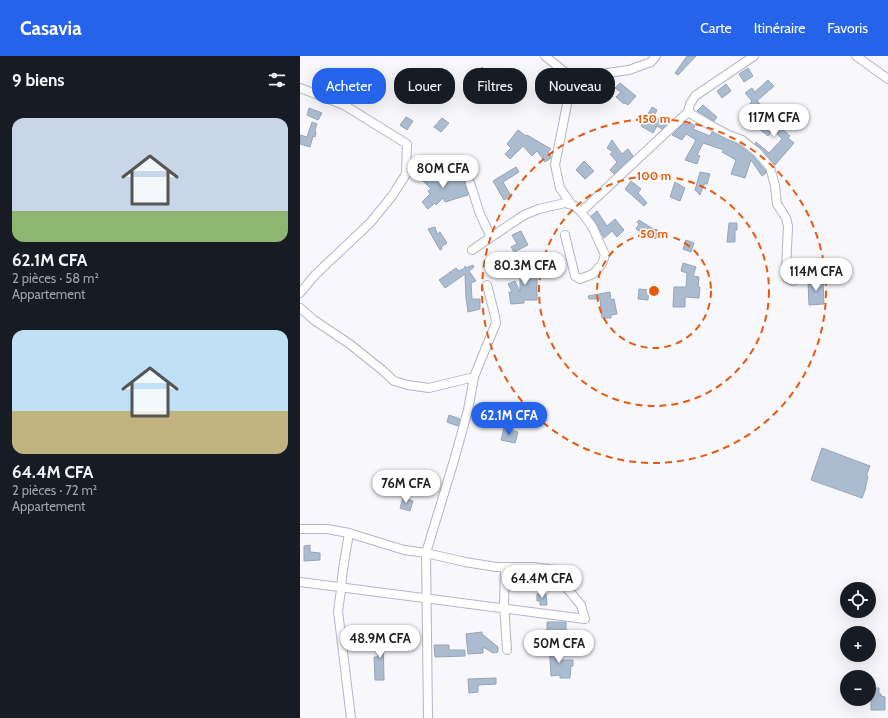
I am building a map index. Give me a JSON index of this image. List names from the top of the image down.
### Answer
{
  "page": {
    "header": "Casavia",
    "nav": ["Carte", "Itinéraire", "Favoris"],
    "heading": "9 biens",
    "chip": [
      "Acheter",
      "Louer",
      "Filtres",
      "Nouveau"
    ],
    "list": [
      {
        "name": "62.1M CFA",
        "note": "2 pièces · 58 m² · Appartement"
      },
      {
        "name": "64.4M CFA",
        "note": "2 pièces · 72 m² · Appartement"
      }
    ],
    "price": [
      "117M CFA",
      "80M CFA",
      "80.3M CFA",
      "114M CFA",
      "62.1M CFA",
      "76M CFA",
      "64.4M CFA",
      "48.9M CFA",
      "50M CFA"
    ],
    "map_buttons": ["+", "−"]
  },
  "rings": ["150 m", "100 m", "50 m"]
}
